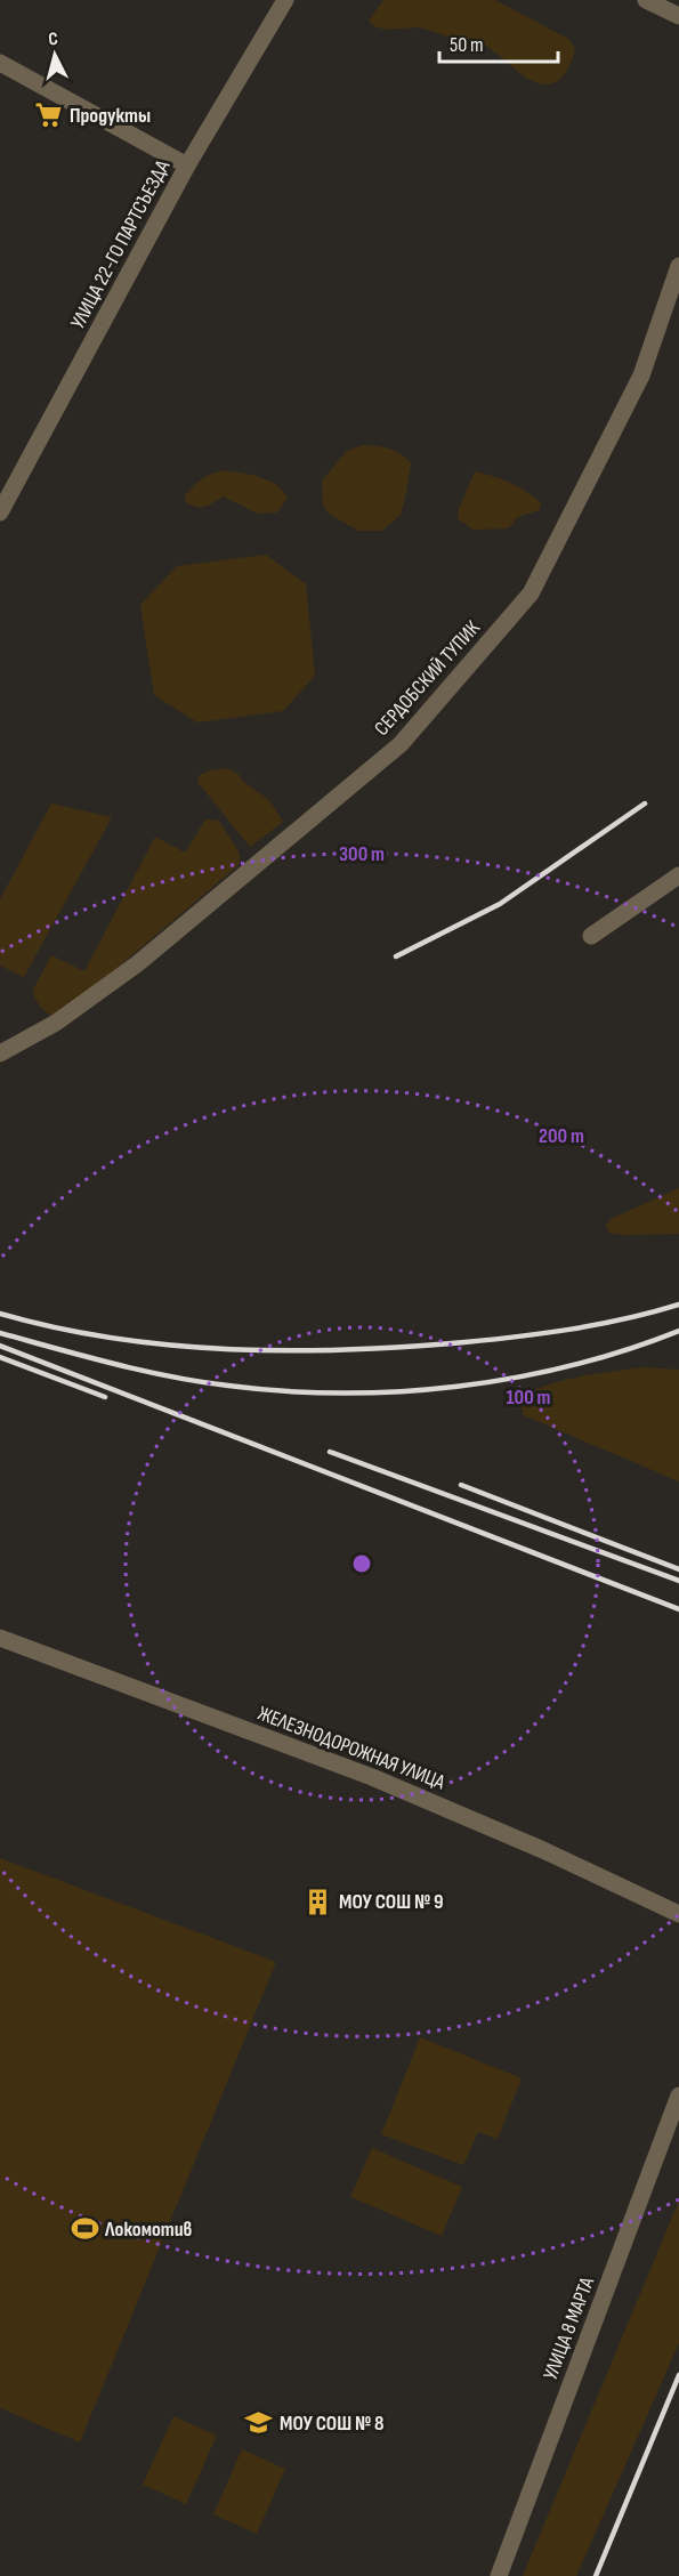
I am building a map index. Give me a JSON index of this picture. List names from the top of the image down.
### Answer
{
  "streets": {
    "street": [
      "УЛИЦА 22-ГО ПАРТСЪЕЗДА",
      "СЕРДОБСКИЙ ТУПИК",
      "ЖЕЛЕЗНОДОРОЖНАЯ УЛИЦА",
      "УЛИЦА 8 МАРТА"
    ]
  },
  "places": {
    "supermarket": ["Продукты"],
    "building": ["МОУ СОШ № 9"],
    "sports": ["Локомотив"],
    "school or university": ["МОУ СОШ № 8"]
  },
  "scale_bar": "50 m",
  "north": "top",
  "rings": ["300 m", "200 m", "100 m"]
}
